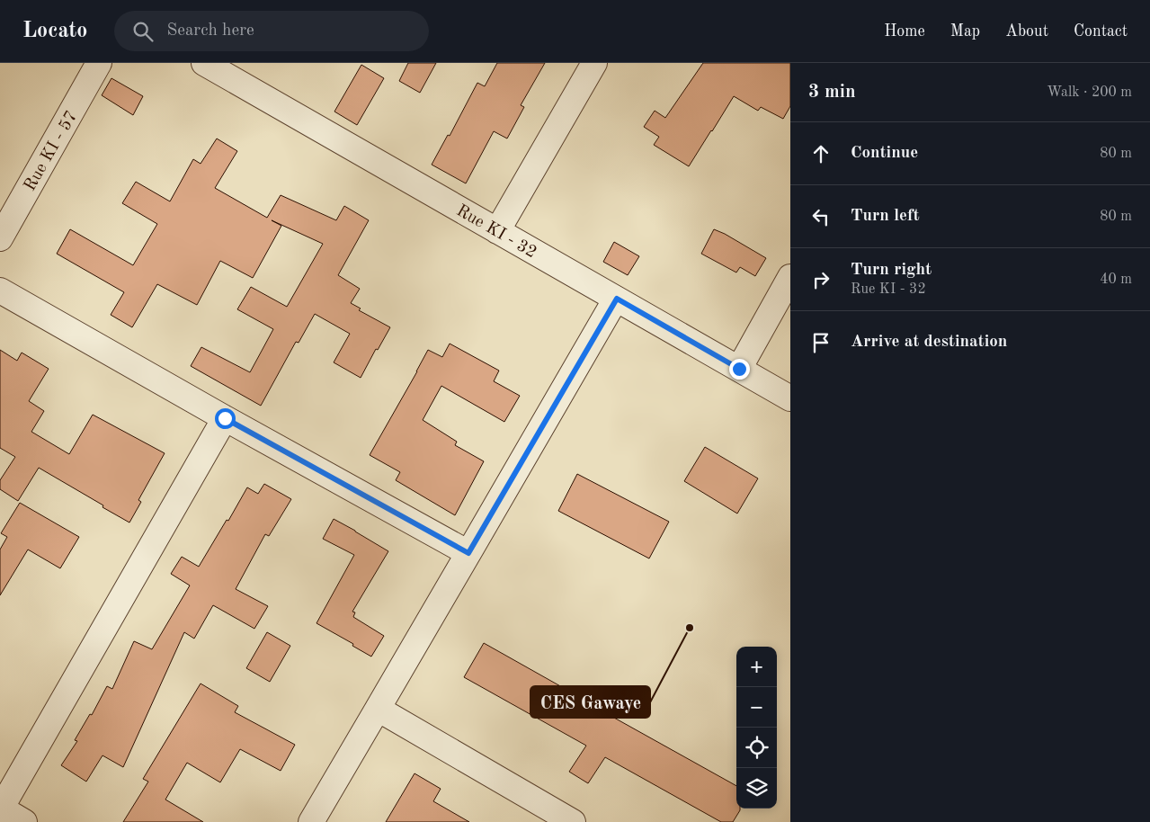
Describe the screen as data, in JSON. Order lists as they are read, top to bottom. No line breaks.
{"streets":{"street":["Rue KI - 57","Rue KI - 32"]},"places":["CES Gawaye"],"page":{"header":"Locato","search":"Search here","nav":["Home","Map","About","Contact"],"heading":["3 min","Walk · 200 m"],"list":[["Continue","80 m"],["Turn left","80 m"],["Turn right","Rue KI - 32","40 m"],"Arrive at destination"],"map_buttons":["+","−"]}}
